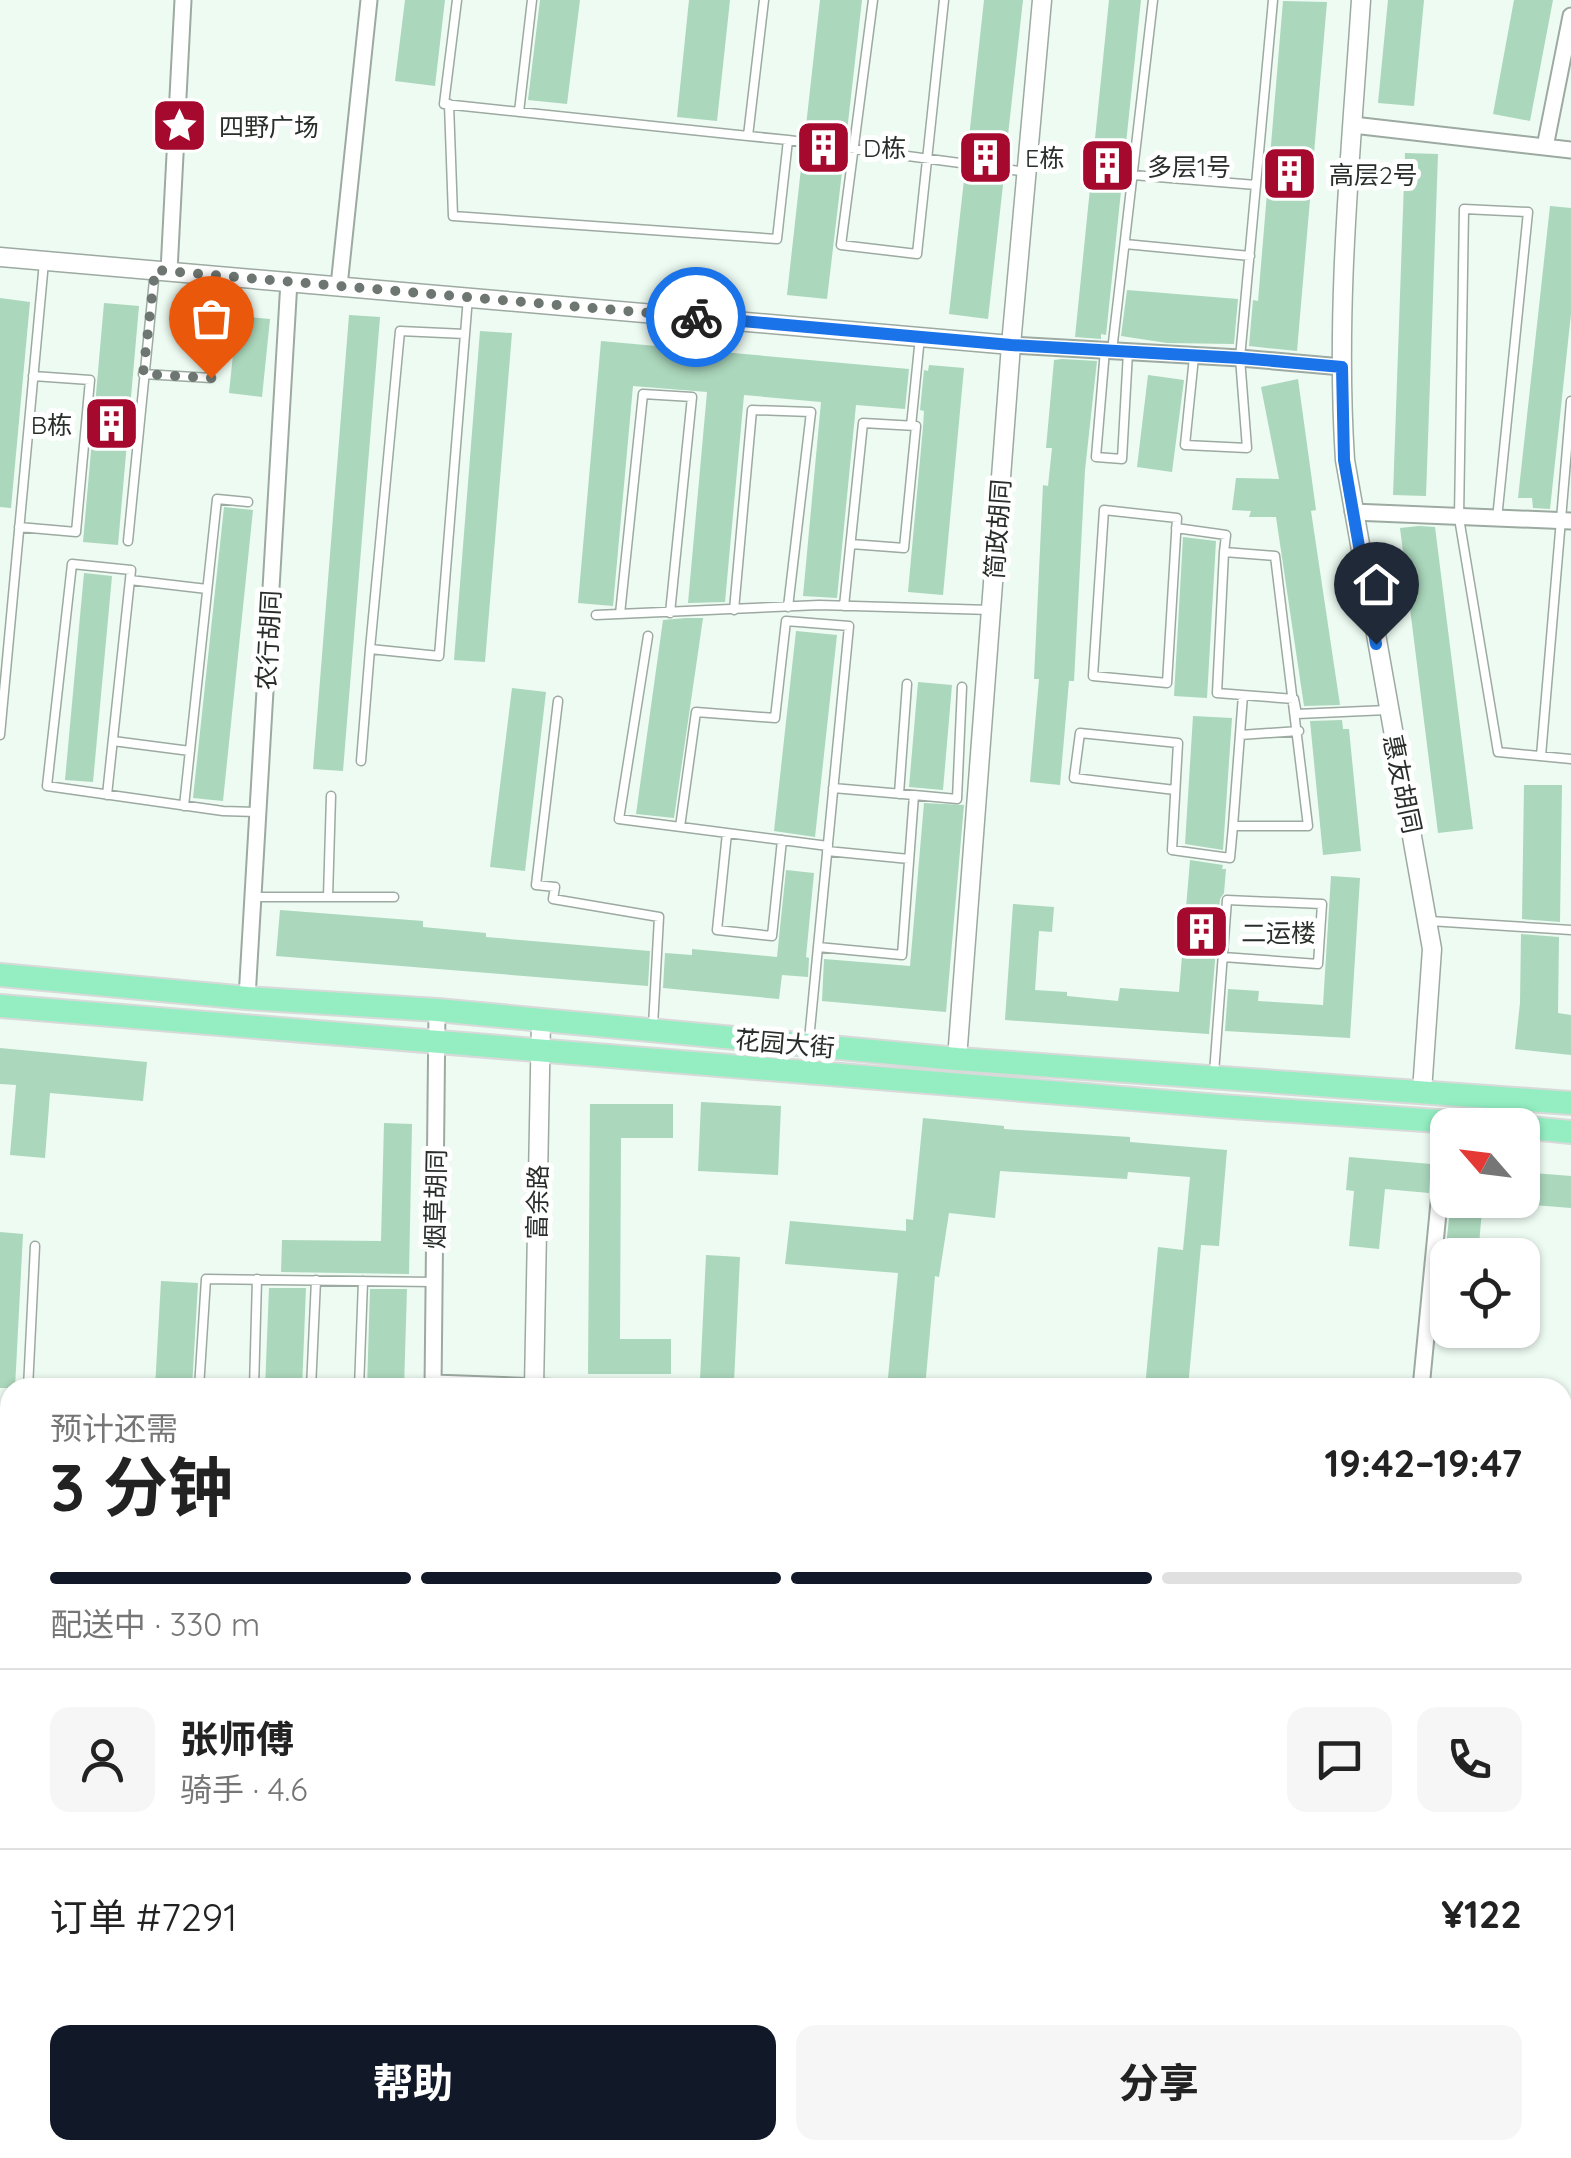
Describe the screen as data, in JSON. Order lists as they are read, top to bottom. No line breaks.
{"streets":{"main road":["花园大街"],"street":["简政胡同","农行胡同","惠友胡同","烟草胡同","富余路"]},"crossings":[["简政胡同","花园大街"],["农行胡同","花园大街"],["惠友胡同","花园大街"],["花园大街","烟草胡同"],["花园大街","富余路"]],"places":{"place":["四野广场"],"building":["D栋","E栋","多层1号","高层2号","B栋","二运楼"]},"north":"top left","page":{"heading":["3 分钟","预计还需","19:42–19:47"],"panel":["张师傅","骑手 · 4.6","订单 #7291","¥122"],"bar":"配送中 · 330 m","buttons":["帮助","分享"]}}
